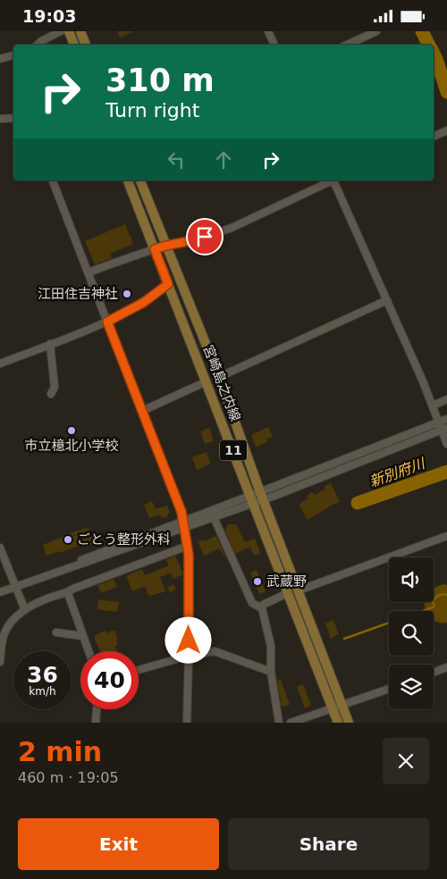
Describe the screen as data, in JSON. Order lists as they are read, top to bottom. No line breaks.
{"streets":{"main road":["宮崎島之内線","11"]},"water":["新別府川"],"places":["江田住吉神社","市立檍北小学校","ごとう整形外科","武蔵野"],"page":{"status":"19:03","turn":["310 m","Turn right"],"speed":"36 km/h","limit":"40","heading":["2 min","460 m · 19:05"],"buttons":["Exit","Share"]}}
